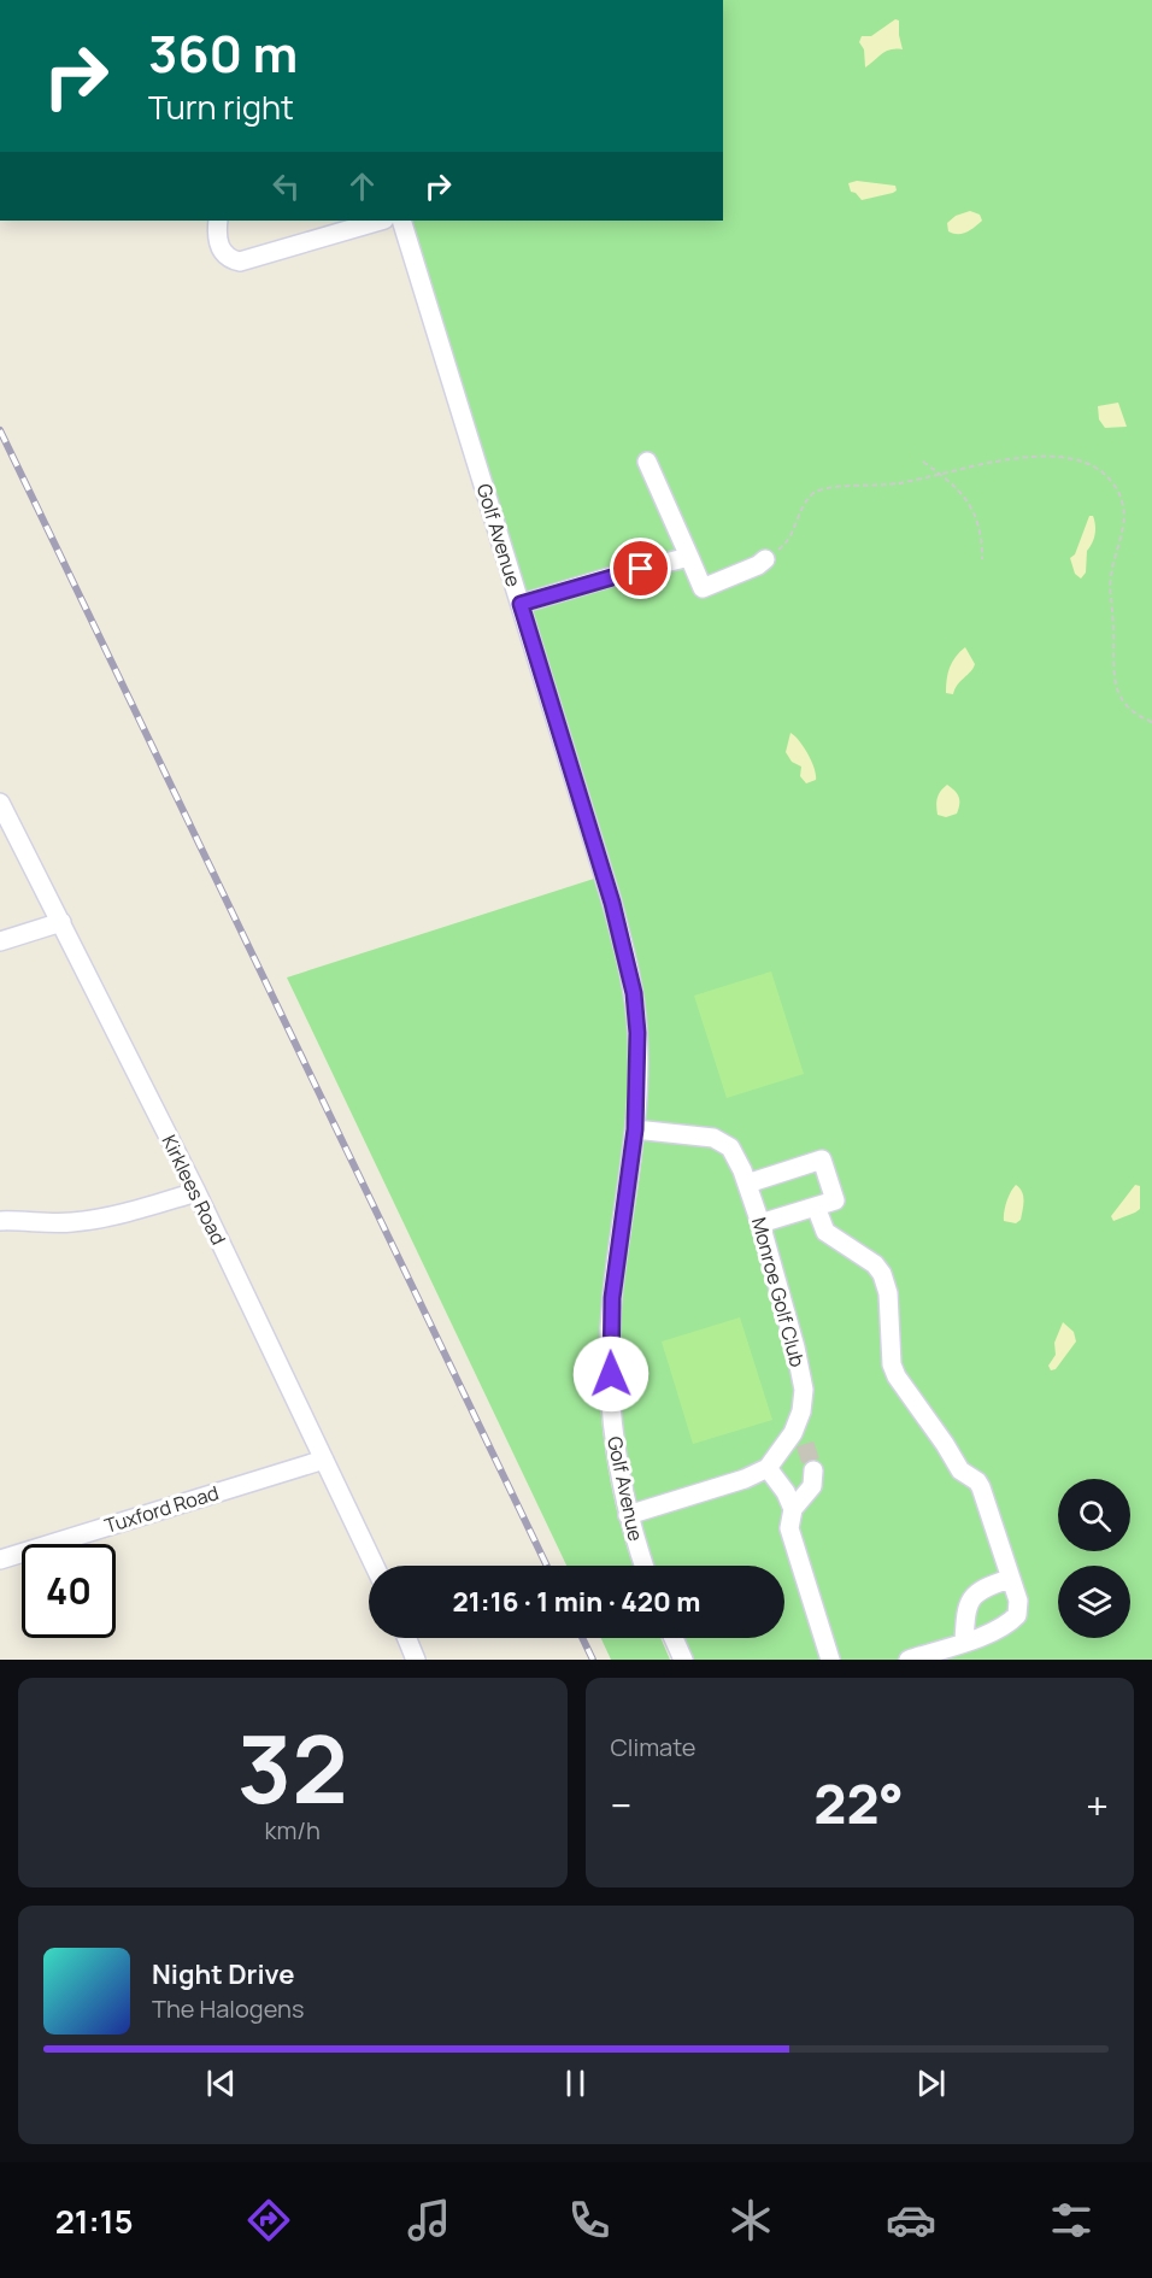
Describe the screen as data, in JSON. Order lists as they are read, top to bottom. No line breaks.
{"streets":{"street":["Golf Avenue","Kirklees Road","Monroe Golf Club","Tuxford Road"]},"crossings":[["Golf Avenue","Monroe Golf Club"],["Kirklees Road","Tuxford Road"]],"page":{"turn":["360 m","Turn right"],"limit":"40","trip":"21:16 · 1 min · 420 m","tile":[["32","km/h"],"Climate"],"heat":["−","22°","+"],"song":["Night Drive","The Halogens"],"tabs":"21:15"}}
